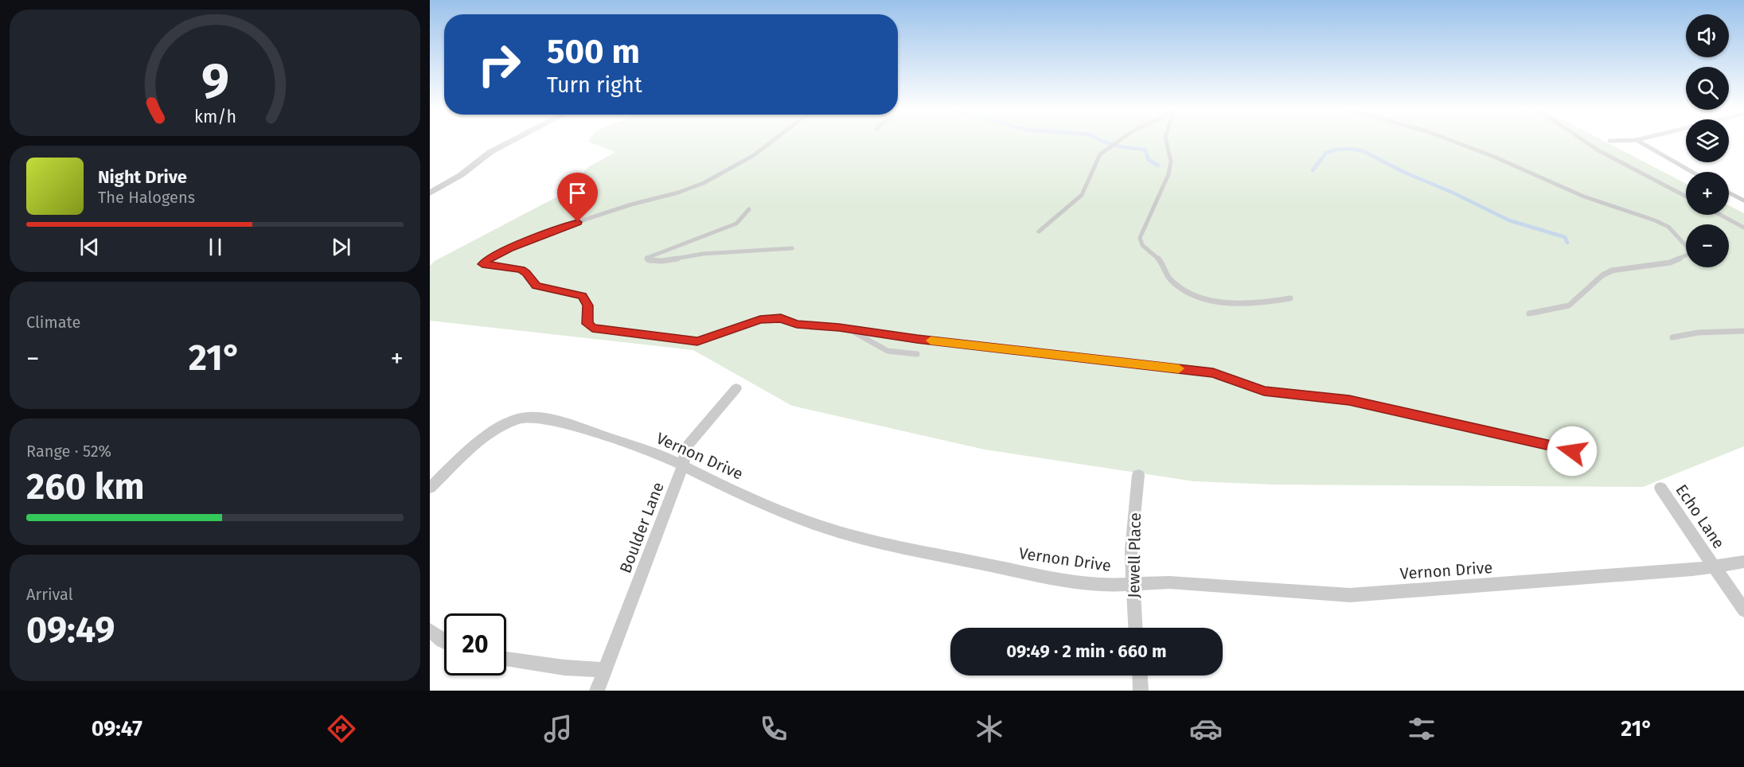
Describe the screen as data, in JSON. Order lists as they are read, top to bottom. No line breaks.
{"streets":{"street":["Vernon Drive","Echo Lane","Boulder Lane","Jewell Place"]},"crossings":[["Vernon Drive","Echo Lane"],["Vernon Drive","Boulder Lane"],["Vernon Drive","Jewell Place"]],"page":{"map_buttons":["+","−"],"turn":["500 m","Turn right"],"song":["Night Drive","The Halogens"],"tile":["Climate",["Range · 52%","260 km"],["Arrival","09:49"]],"heat":["−","21°","+"],"limit":"20","trip":"09:49 · 2 min · 660 m","tabs":["09:47","21°"],"gauge":["9","km/h"]}}
